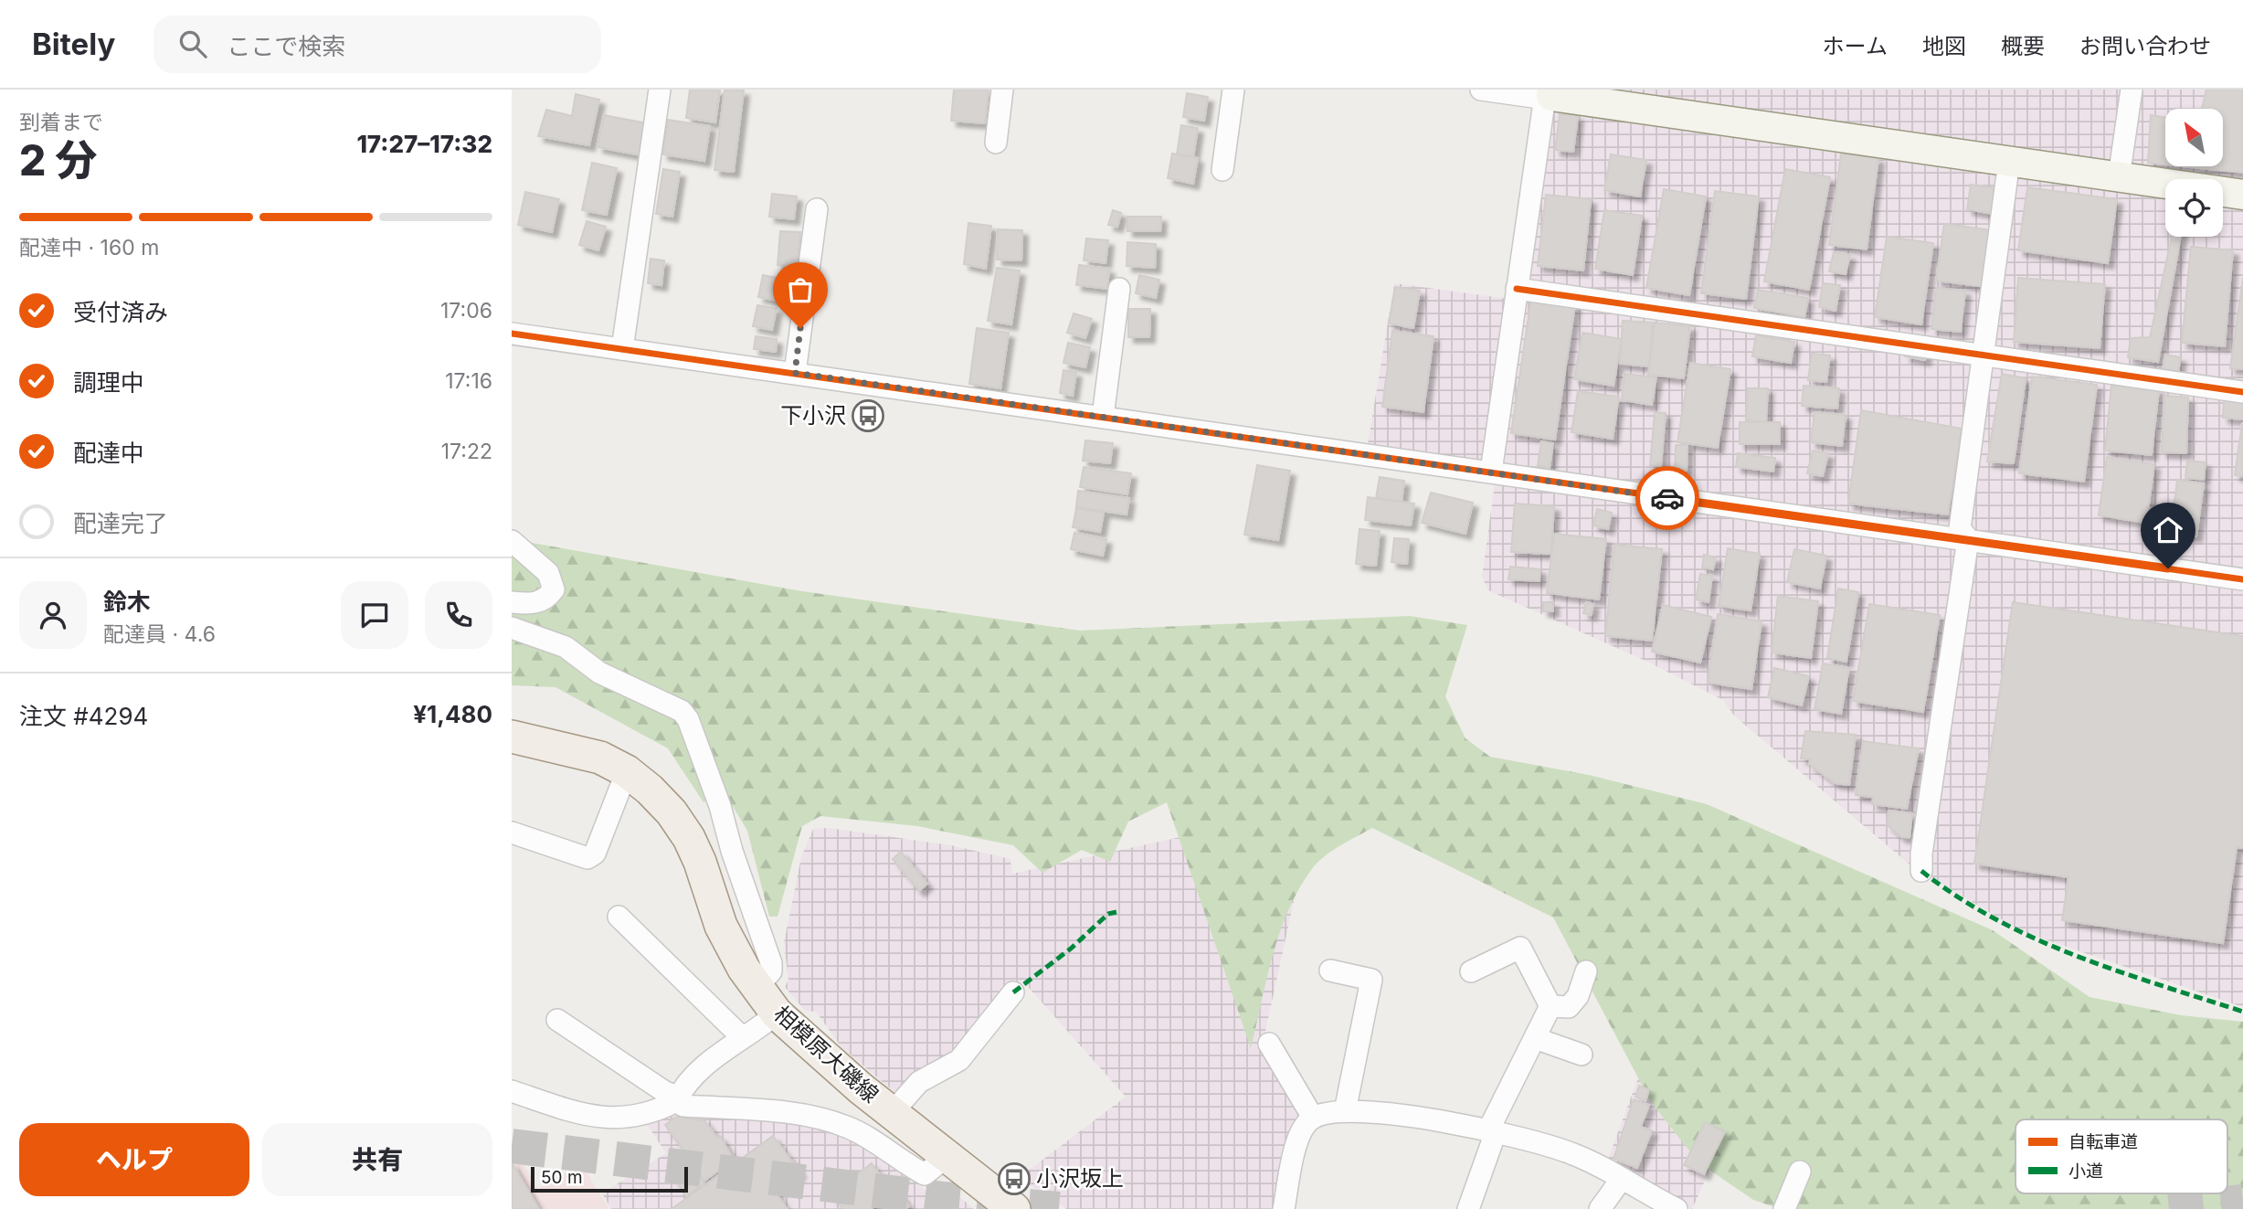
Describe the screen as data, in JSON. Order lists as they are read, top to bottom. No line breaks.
{"streets":{"main road":["相模原大磯線"]},"places":{"bus stop":["下小沢","小沢坂上"]},"legend":["自転車道","小道"],"scale_bar":"50 m","north":"top left","page":{"header":"Bitely","search":"ここで検索","nav":["ホーム","地図","概要","お問い合わせ"],"heading":["2 分","到着まで","17:27–17:32"],"panel":["鈴木","配達員 · 4.6","注文 #4294","¥1,480"],"bar":"配達中 · 160 m","list":[["受付済み","17:06"],["調理中","17:16"],["配達中","17:22"],"配達完了"],"buttons":["ヘルプ","共有"],"scale":"50 m"}}
